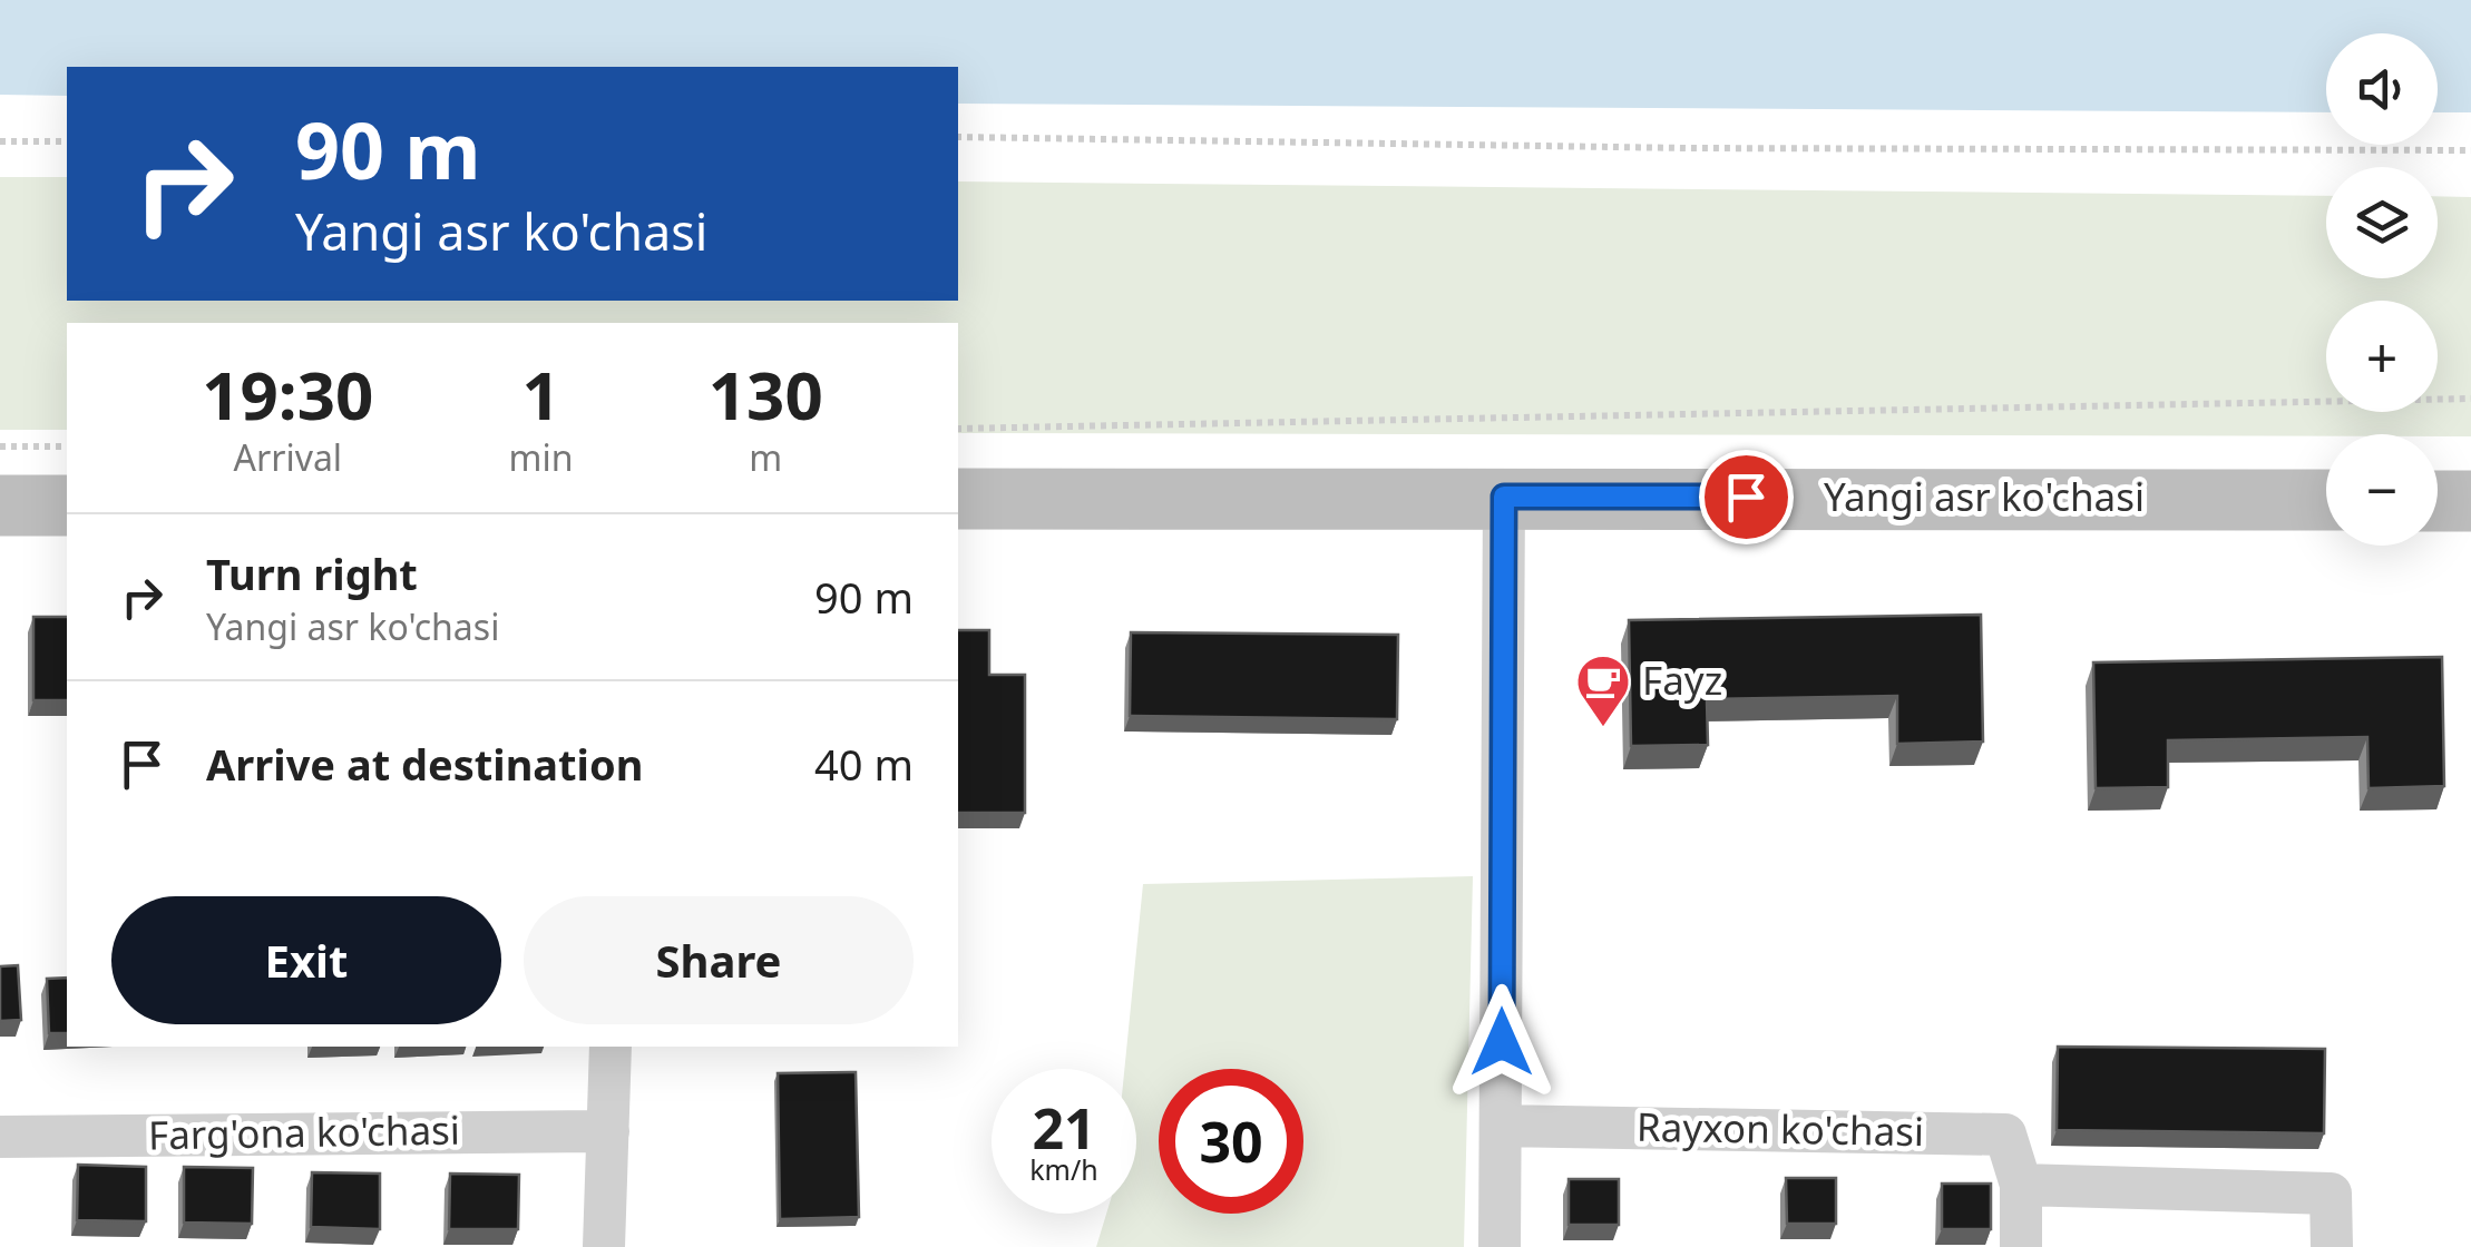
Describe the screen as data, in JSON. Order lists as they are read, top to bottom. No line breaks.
{"streets":{"street":["Yangi asr ko'chasi","Rayxon ko'chasi","Farg'ona ko'chasi"]},"places":{"cafe":["Fayz"]},"page":{"map_buttons":["+","−"],"turn":["90 m","Yangi asr ko'chasi"],"eta":["19:30","Arrival","1","min","130","m"],"list":[{"name":"Turn right","note":"Yangi asr ko'chasi","value":"90 m"},{"name":"Arrive at destination","value":"40 m"}],"buttons":["Exit","Share"],"speed":"21 km/h","limit":"30"}}
